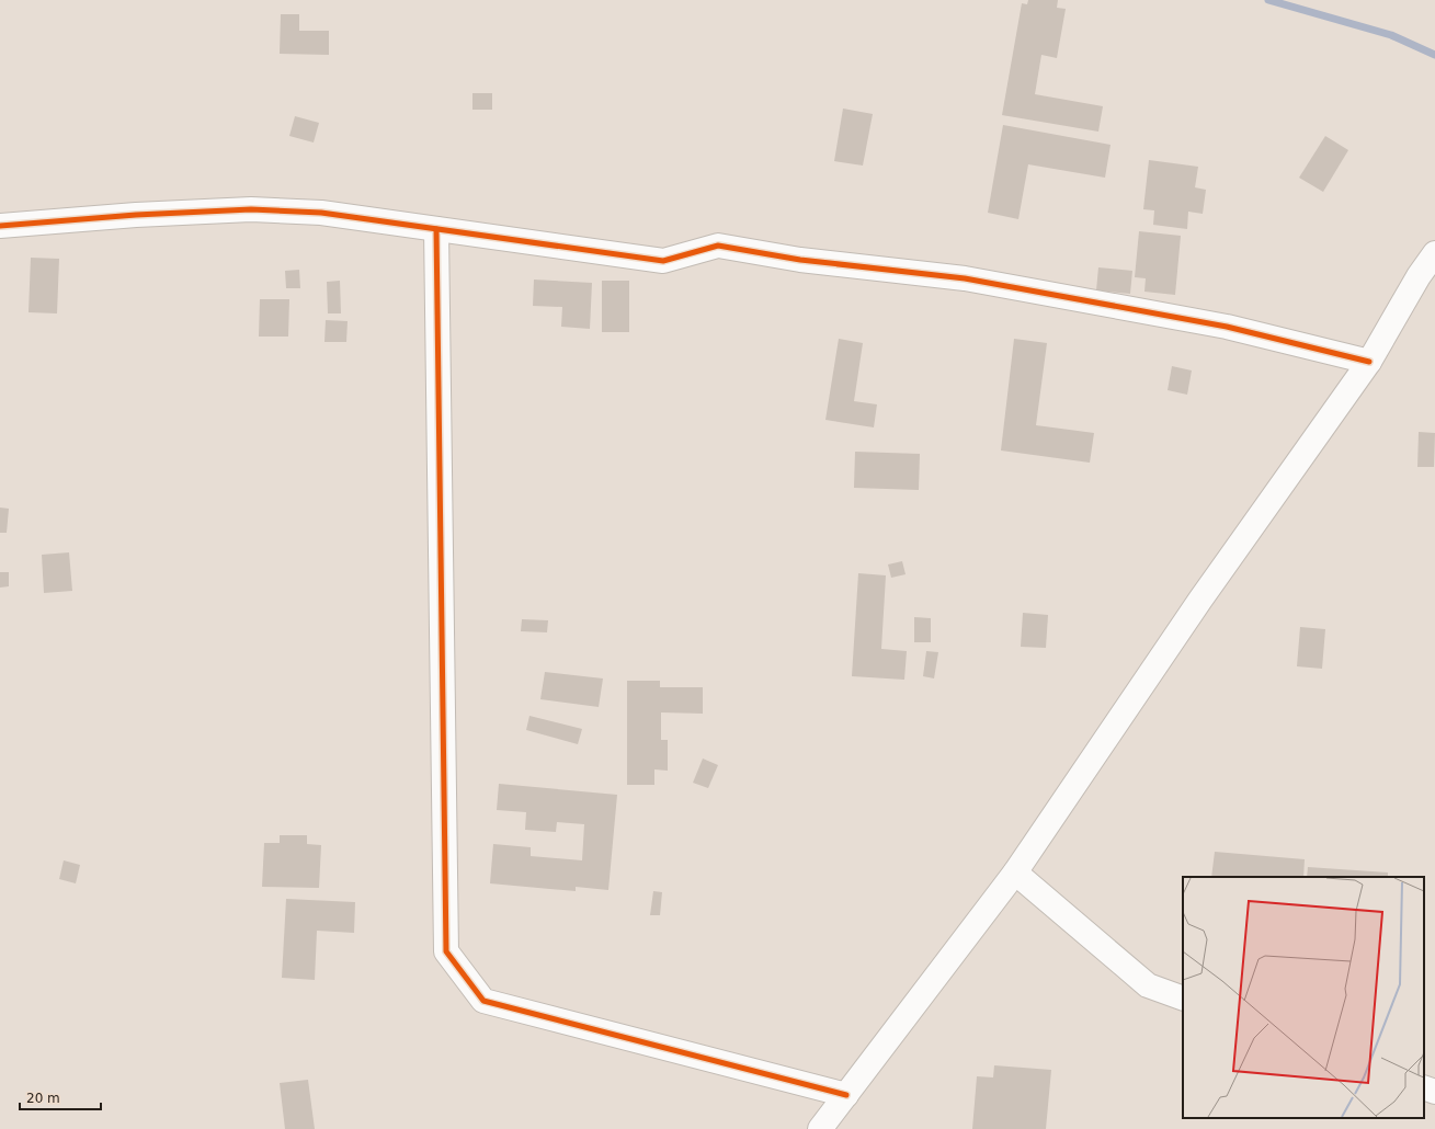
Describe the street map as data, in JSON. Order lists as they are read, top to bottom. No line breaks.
{"scale_bar":"20 m"}
